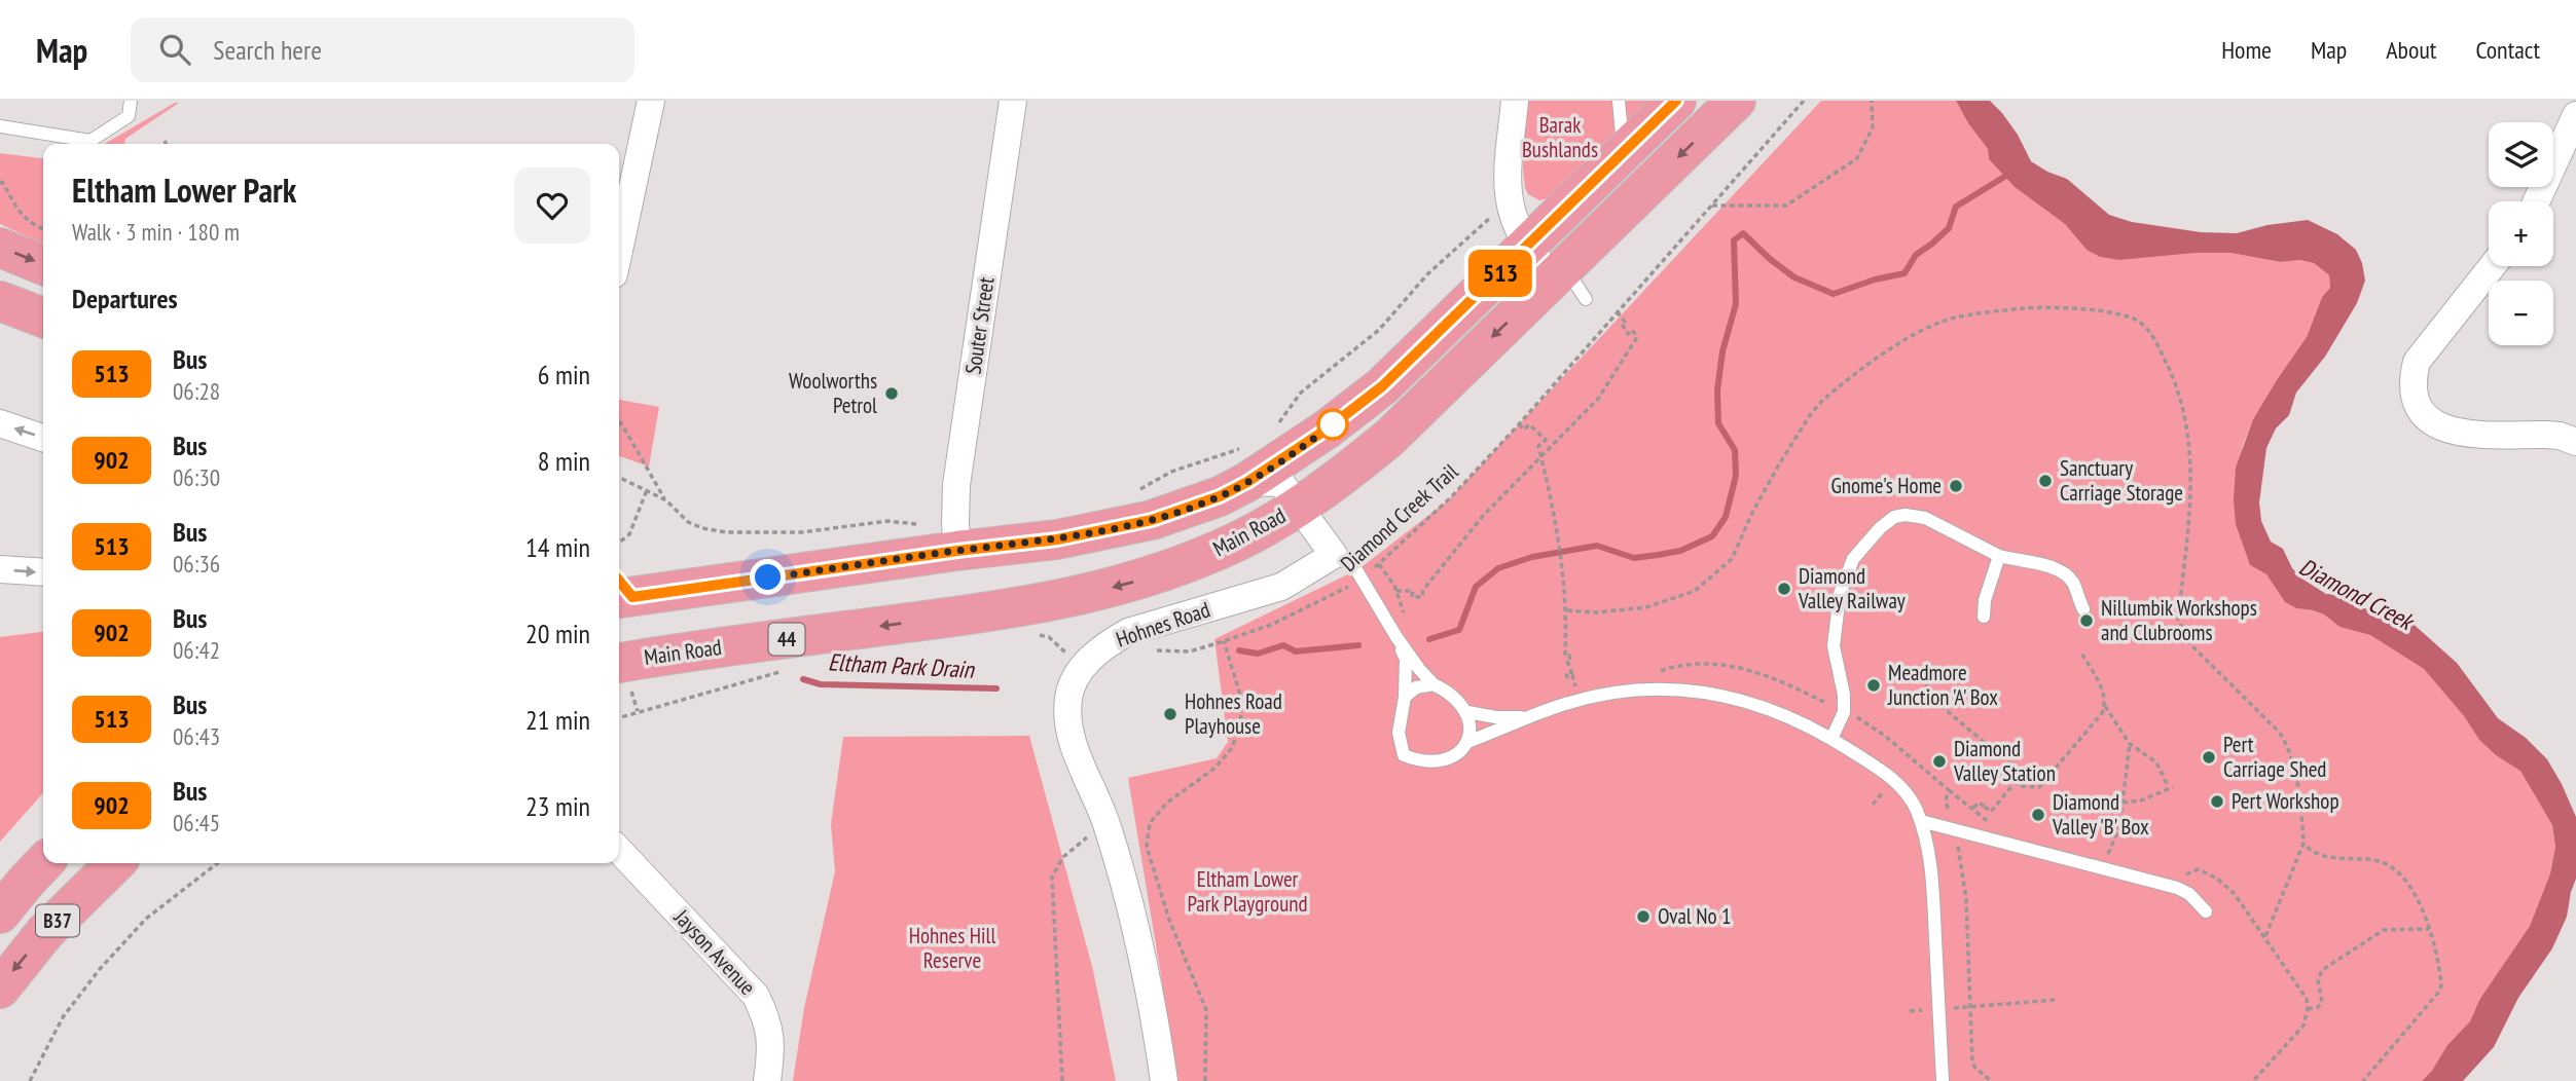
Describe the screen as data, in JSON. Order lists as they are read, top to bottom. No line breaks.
{"streets":{"main road":["Main Road","44","B37"],"street":["Souter Street","Hohnes Road","Jayson Avenue"],"path":["Diamond Creek Trail"]},"crossings":[["Souter Street","Main Road"]],"water":["Diamond Creek","Eltham Park Drain"],"parks":["Barak Bushlands","Eltham Lower Park Playground","Hohnes Hill Reserve"],"places":["Woolworths Petrol","Sanctuary Carriage Storage","Gnome's Home","Diamond Valley Railway","Nillumbik Workshops and Clubrooms","Meadmore Junction 'A' Box","Hohnes Road Playhouse","Pert Carriage Shed","Diamond Valley Station","Pert Workshop","Diamond Valley 'B' Box","Oval No 1"],"lines":["bus line 513"],"page":{"header":"Map","search":"Search here","nav":["Home","Map","About","Contact"],"on_map":"513","map_buttons":["+","−"],"heading":[["Eltham Lower Park","Walk · 3 min · 180 m"],"Departures"],"list":[{"mark":"513","name":"Bus","note":"06:28","value":"6 min"},{"mark":"902","name":"Bus","note":"06:30","value":"8 min"},{"mark":"513","name":"Bus","note":"06:36","value":"14 min"},{"mark":"902","name":"Bus","note":"06:42","value":"20 min"},{"mark":"513","name":"Bus","note":"06:43","value":"21 min"},{"mark":"902","name":"Bus","note":"06:45","value":"23 min"}]}}
